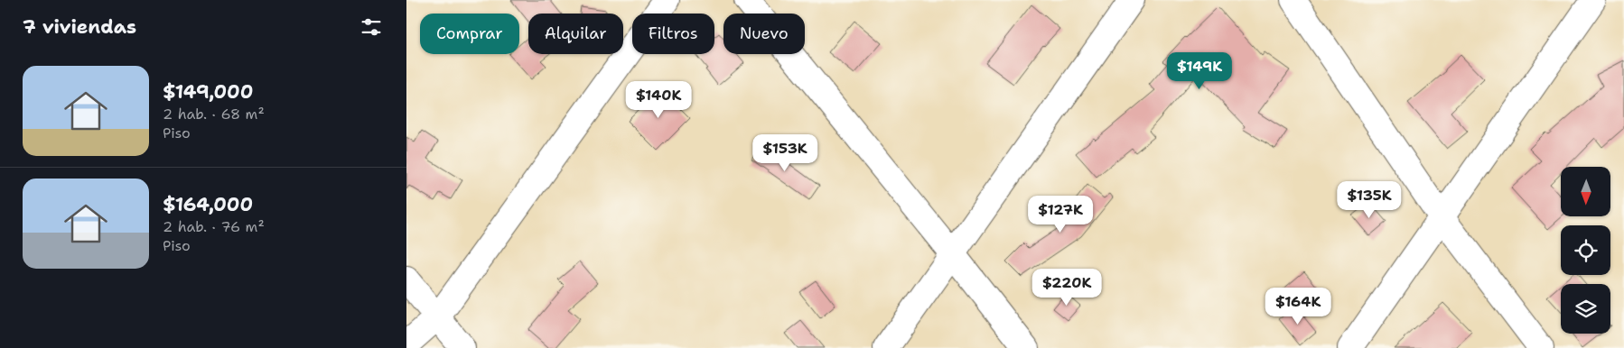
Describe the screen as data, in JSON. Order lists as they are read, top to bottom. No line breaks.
{"north":"bottom","page":{"heading":"7 viviendas","chip":["Comprar","Alquilar","Filtros","Nuevo"],"price":["$149K","$140K","$153K","$135K","$127K","$220K","$164K"],"list":[{"name":"$149,000","note":"2 hab. · 68 m² · Piso"},{"name":"$164,000","note":"2 hab. · 76 m² · Piso"}]}}
